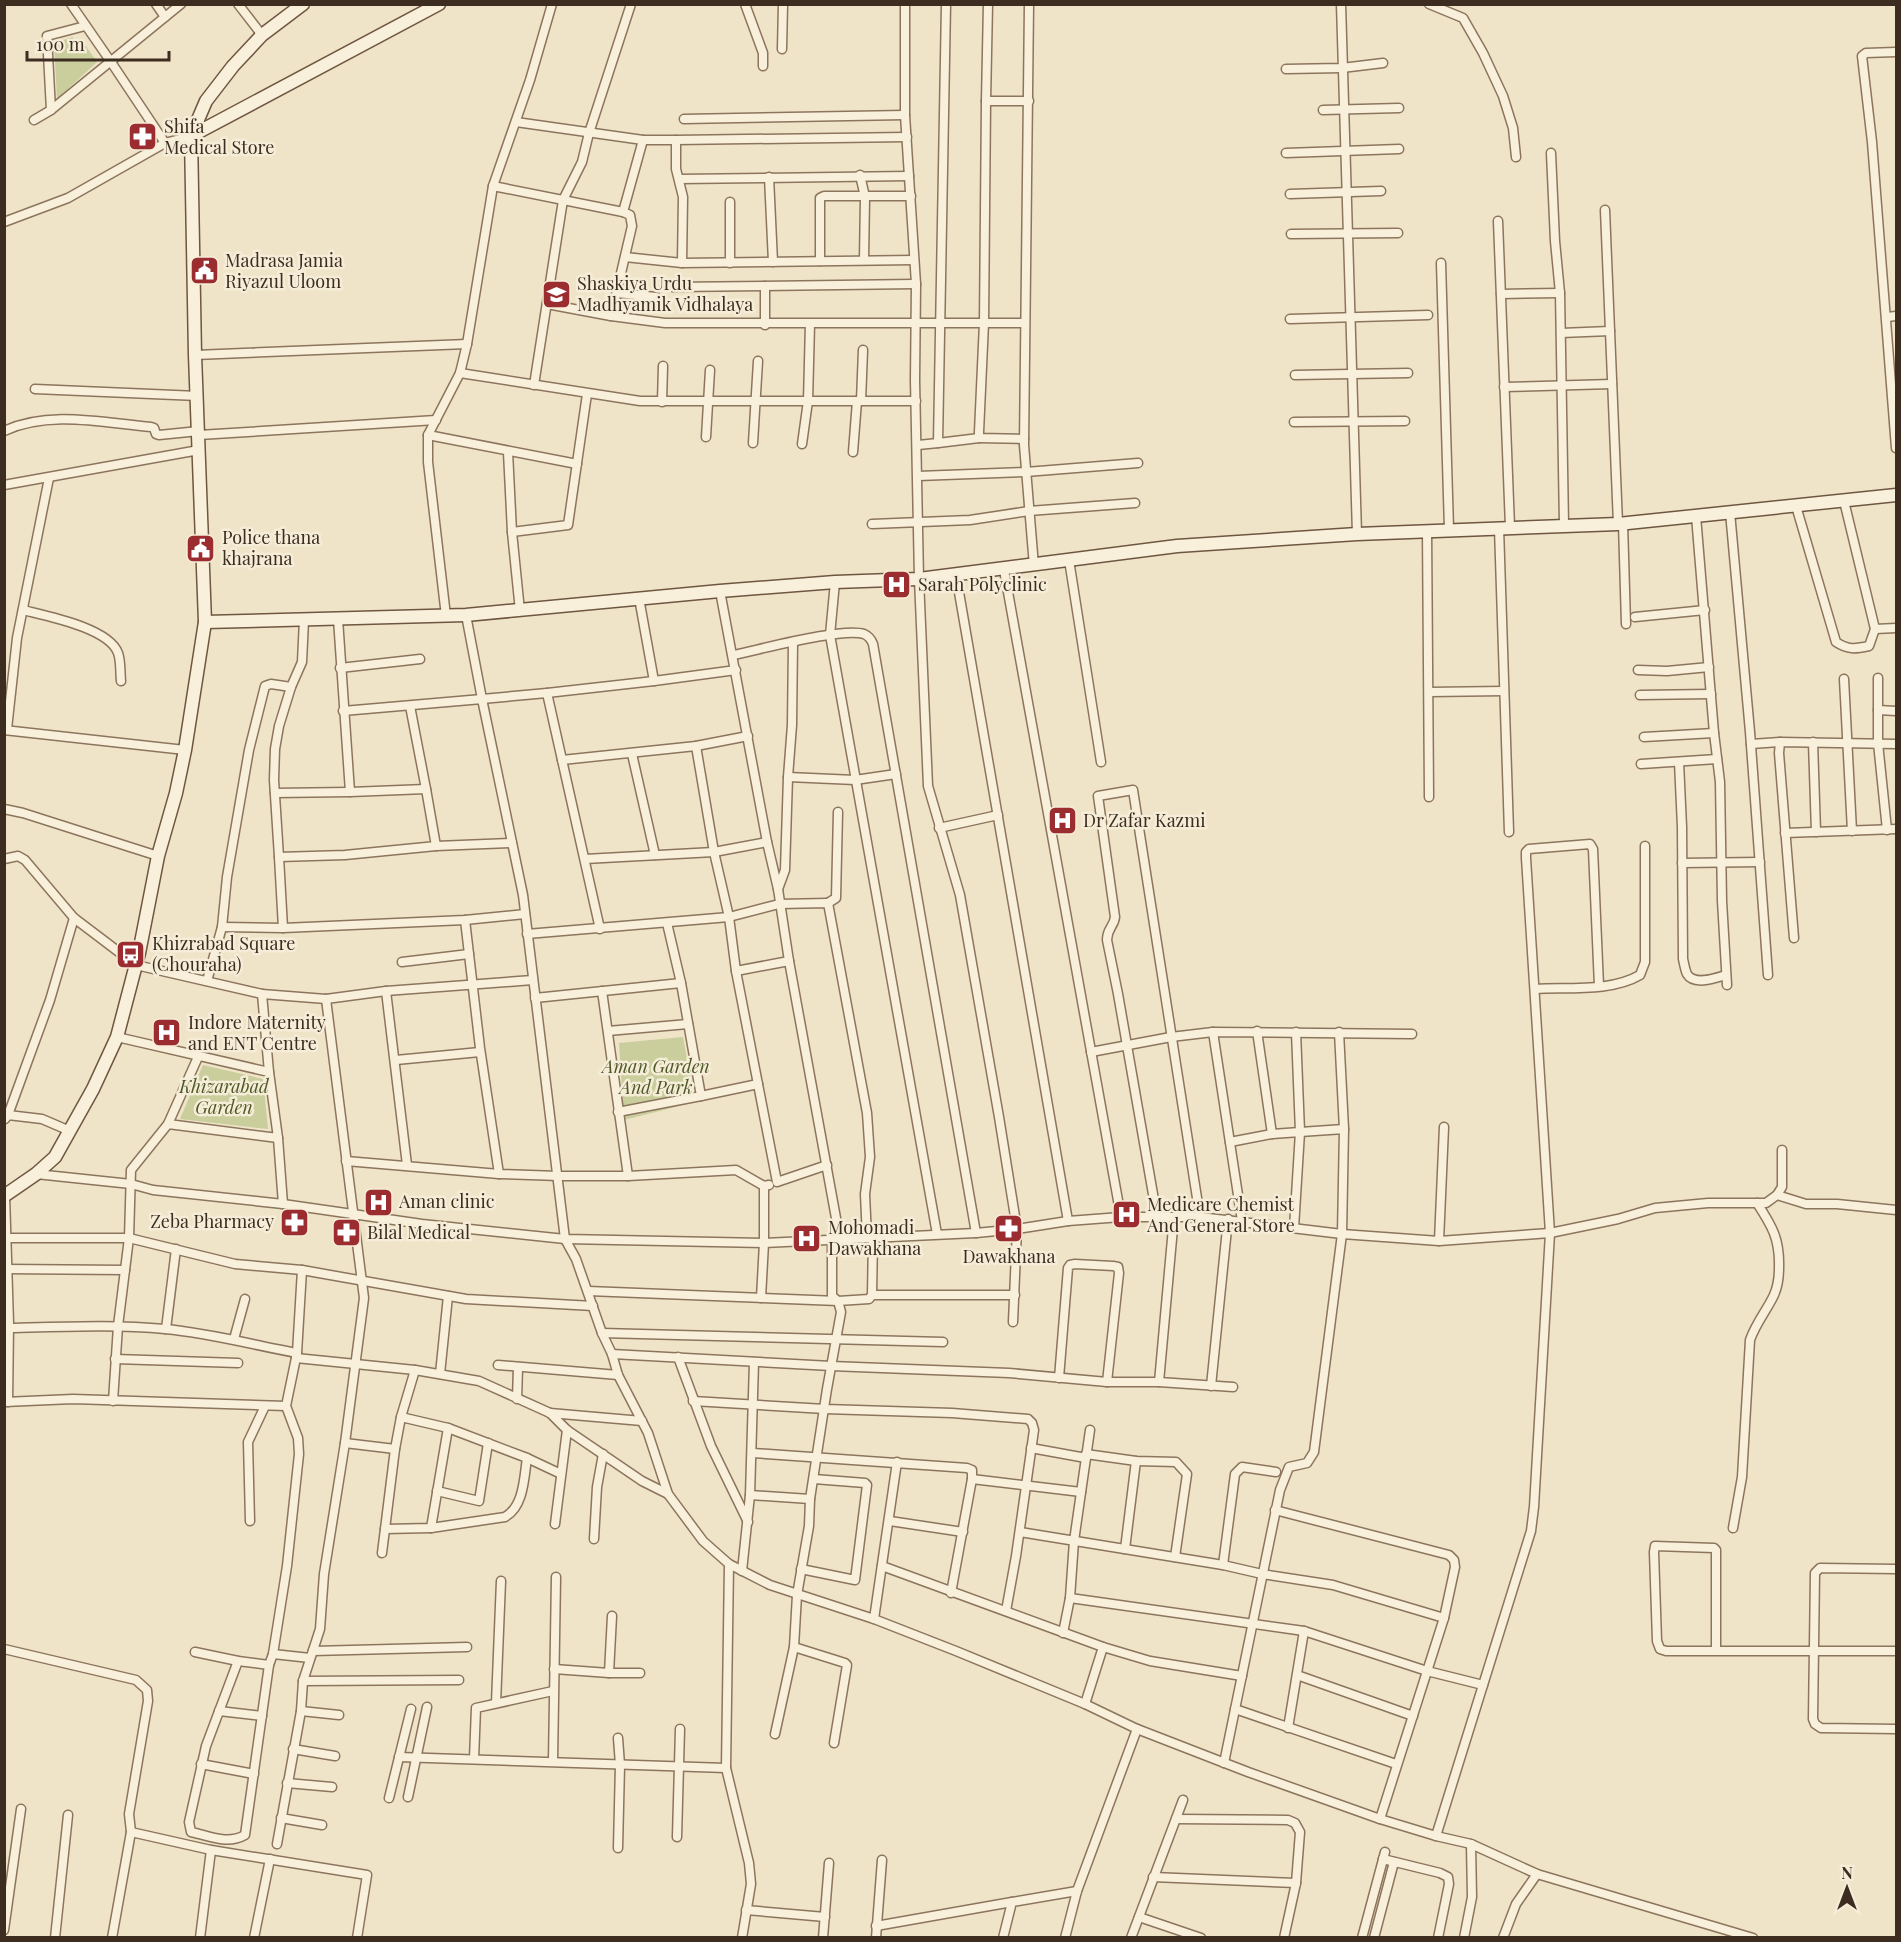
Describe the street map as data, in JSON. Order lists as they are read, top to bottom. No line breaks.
{"parks":["Aman Garden And Park","Khizarabad Garden"],"places":{"pharmacy":["Shifa Medical Store","Zeba Pharmacy","Dawakhana","Bilal Medical"],"public building":["Madrasa Jamia Riyazul Uloom","Police thana khajrana"],"school or university":["Shaskiya Urdu Madhyamik Vidhalaya"],"hospital":["Sarah Polyclinic","Dr Zafar Kazmi","Indore Maternity and ENT Centre","Aman clinic","Medicare Chemist And General Store","Mohomadi Dawakhana"],"bus stop":["Khizrabad Square (Chouraha)"]},"scale_bar":"100 m","north":"top"}
